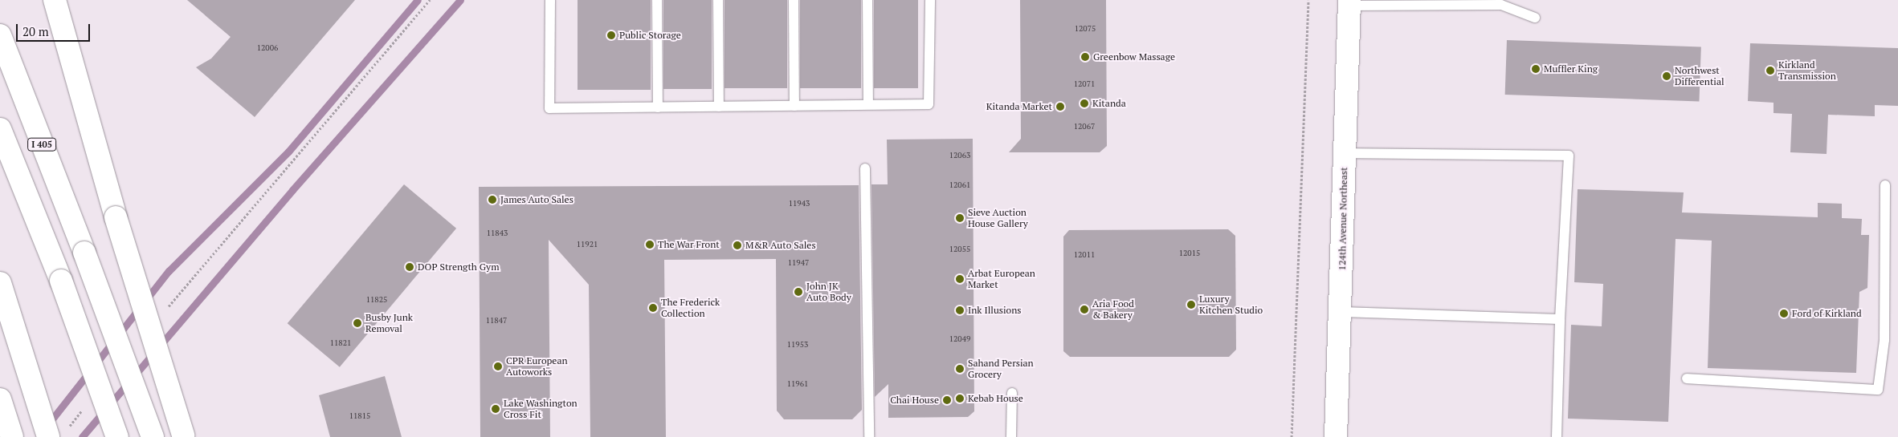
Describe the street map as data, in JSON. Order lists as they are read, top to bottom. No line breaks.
{"streets":{"main road":["I 405","124th Avenue Northeast"]},"places":["Public Storage","Greenbow Massage","Muffler King","Kirkland Transmission","Northwest Differential","Kitanda","Kitanda Market","James Auto Sales","Sieve Auction House Gallery","The War Front","M&R Auto Sales","DOP Strength Gym","Arbat European Market","John JK Auto Body","Luxury Kitchen Studio","The Frederick Collection","Aria Food & Bakery","Ink Illusions","Ford of Kirkland","Busby Junk Removal","CPR European Autoworks","Sahand Persian Grocery","Kebab House","Chai House","Lake Washington Cross Fit"],"house_numbers":["12075","12006","12071","12067","12063","12061","11943","11843","11921","12055","12015","12011","11947","11825","11847","12049","11821","11953","11961","11815"],"scale_bar":"20 m"}
